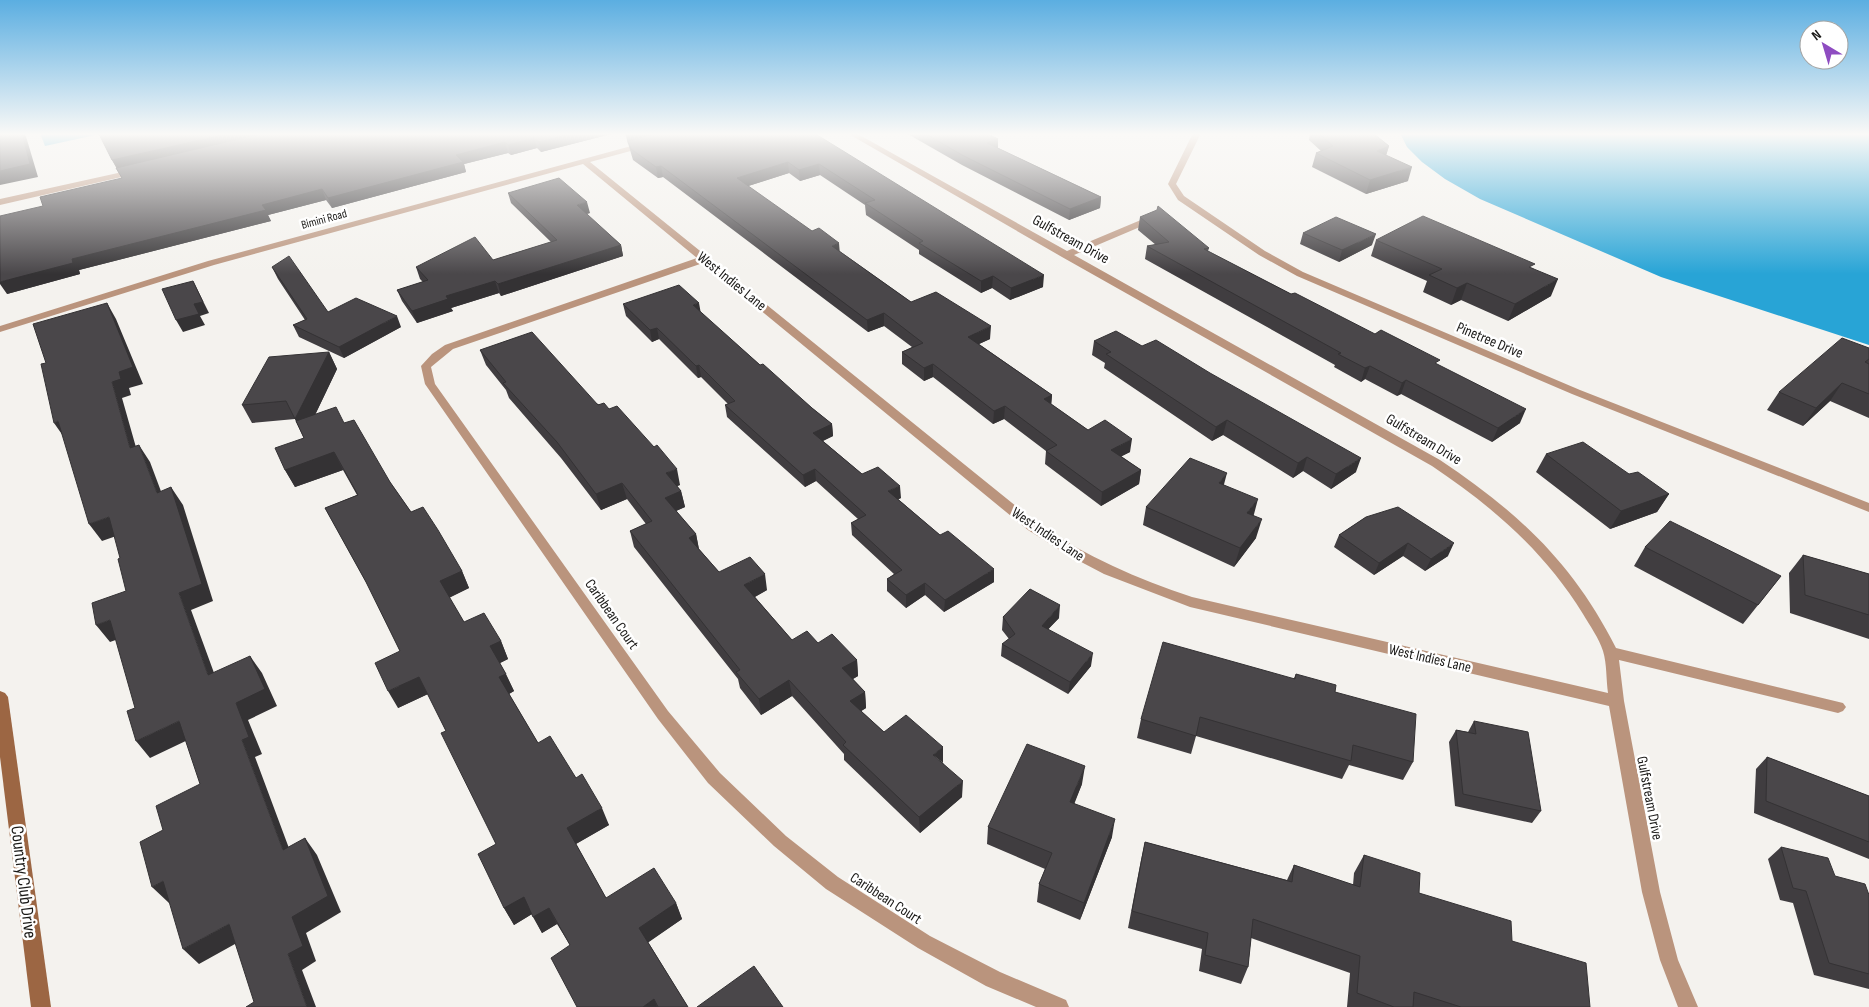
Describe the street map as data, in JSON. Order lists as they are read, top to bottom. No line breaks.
{"streets":{"street":["Bimini Road","Gulfstream Drive","West Indies Lane","Pinetree Drive","Caribbean Court","Country Club Drive"]},"crossings":[["Gulfstream Drive","West Indies Lane"],["West Indies Lane","Caribbean Court"]],"north":"top left"}
